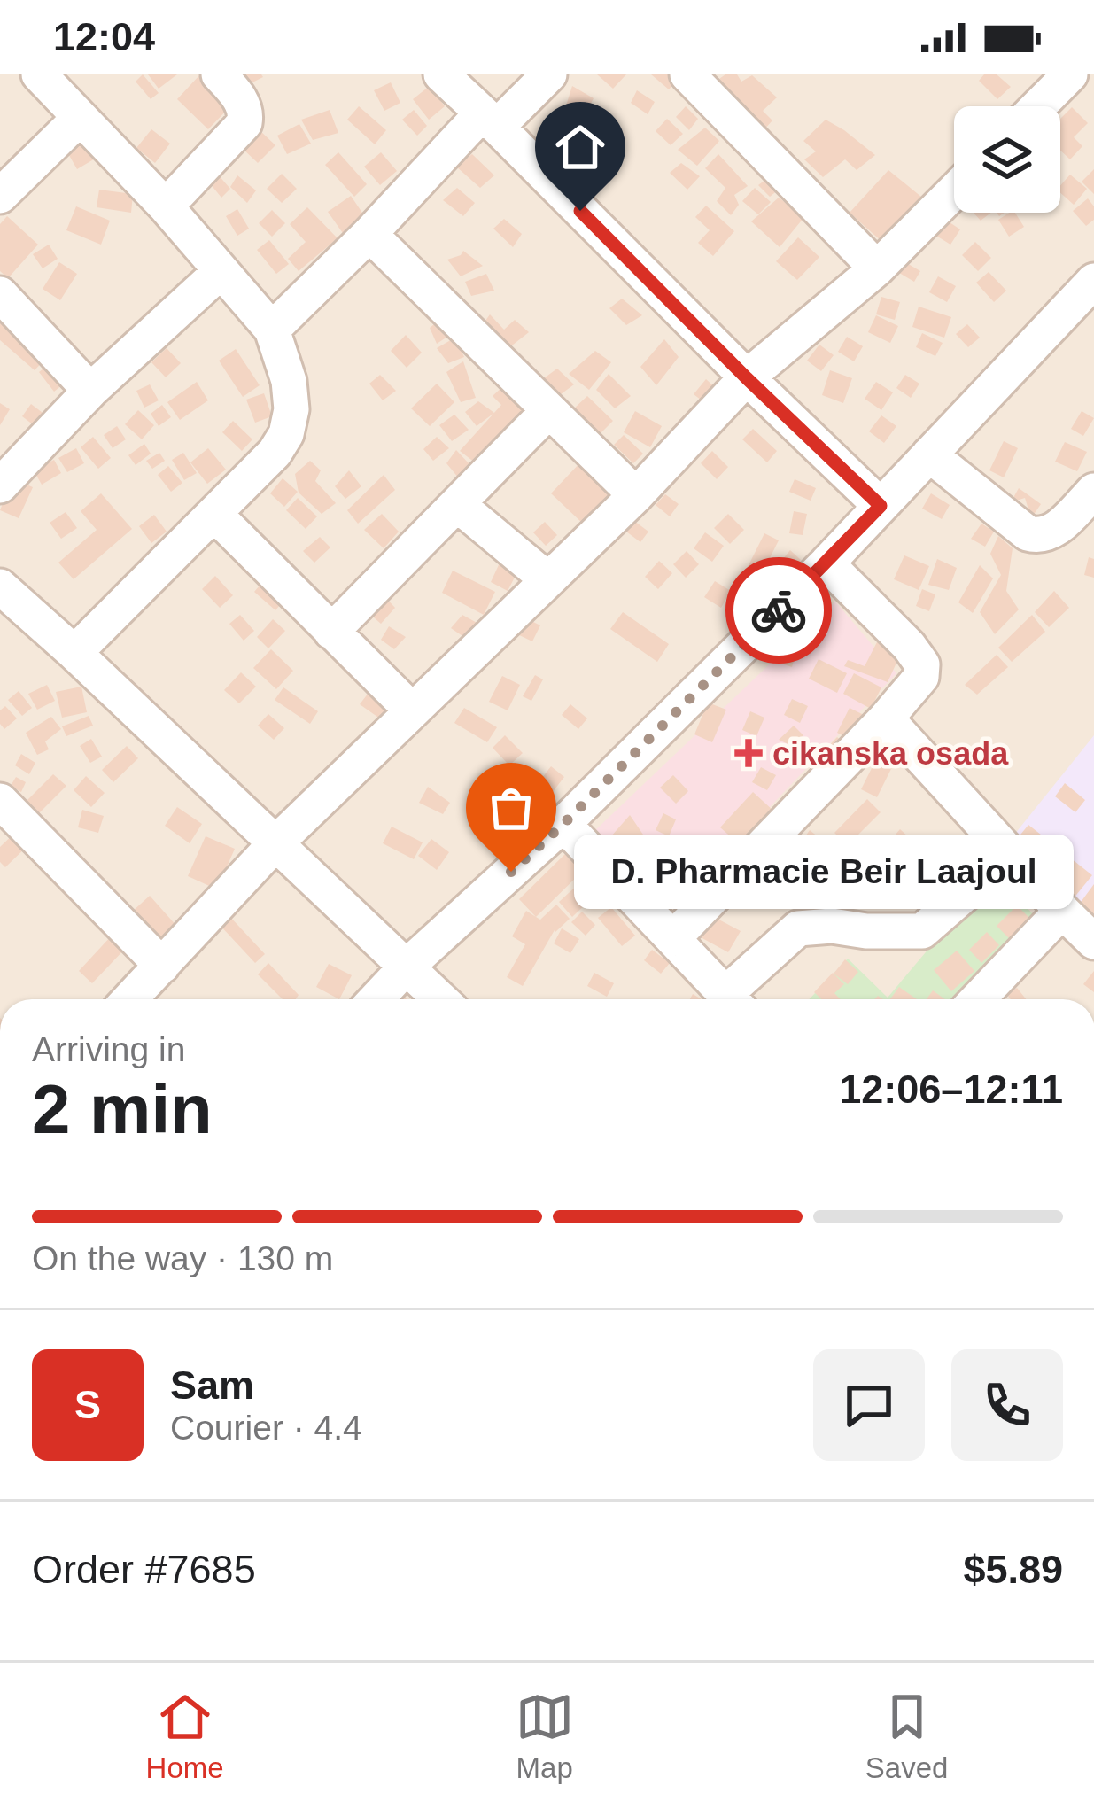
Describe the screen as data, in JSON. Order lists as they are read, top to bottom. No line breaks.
{"places":{"health":["cikanska osada"],"other":["D. Pharmacie Beir Laajoul"]},"page":{"status":"12:04","bubble":"D. Pharmacie Beir Laajoul","heading":["2 min","Arriving in","12:06–12:11"],"panel":["Sam","Courier · 4.4","Order #7685","$5.89"],"bar":"On the way · 130 m","round":"S","tabs":["Home","Map","Saved"]}}
